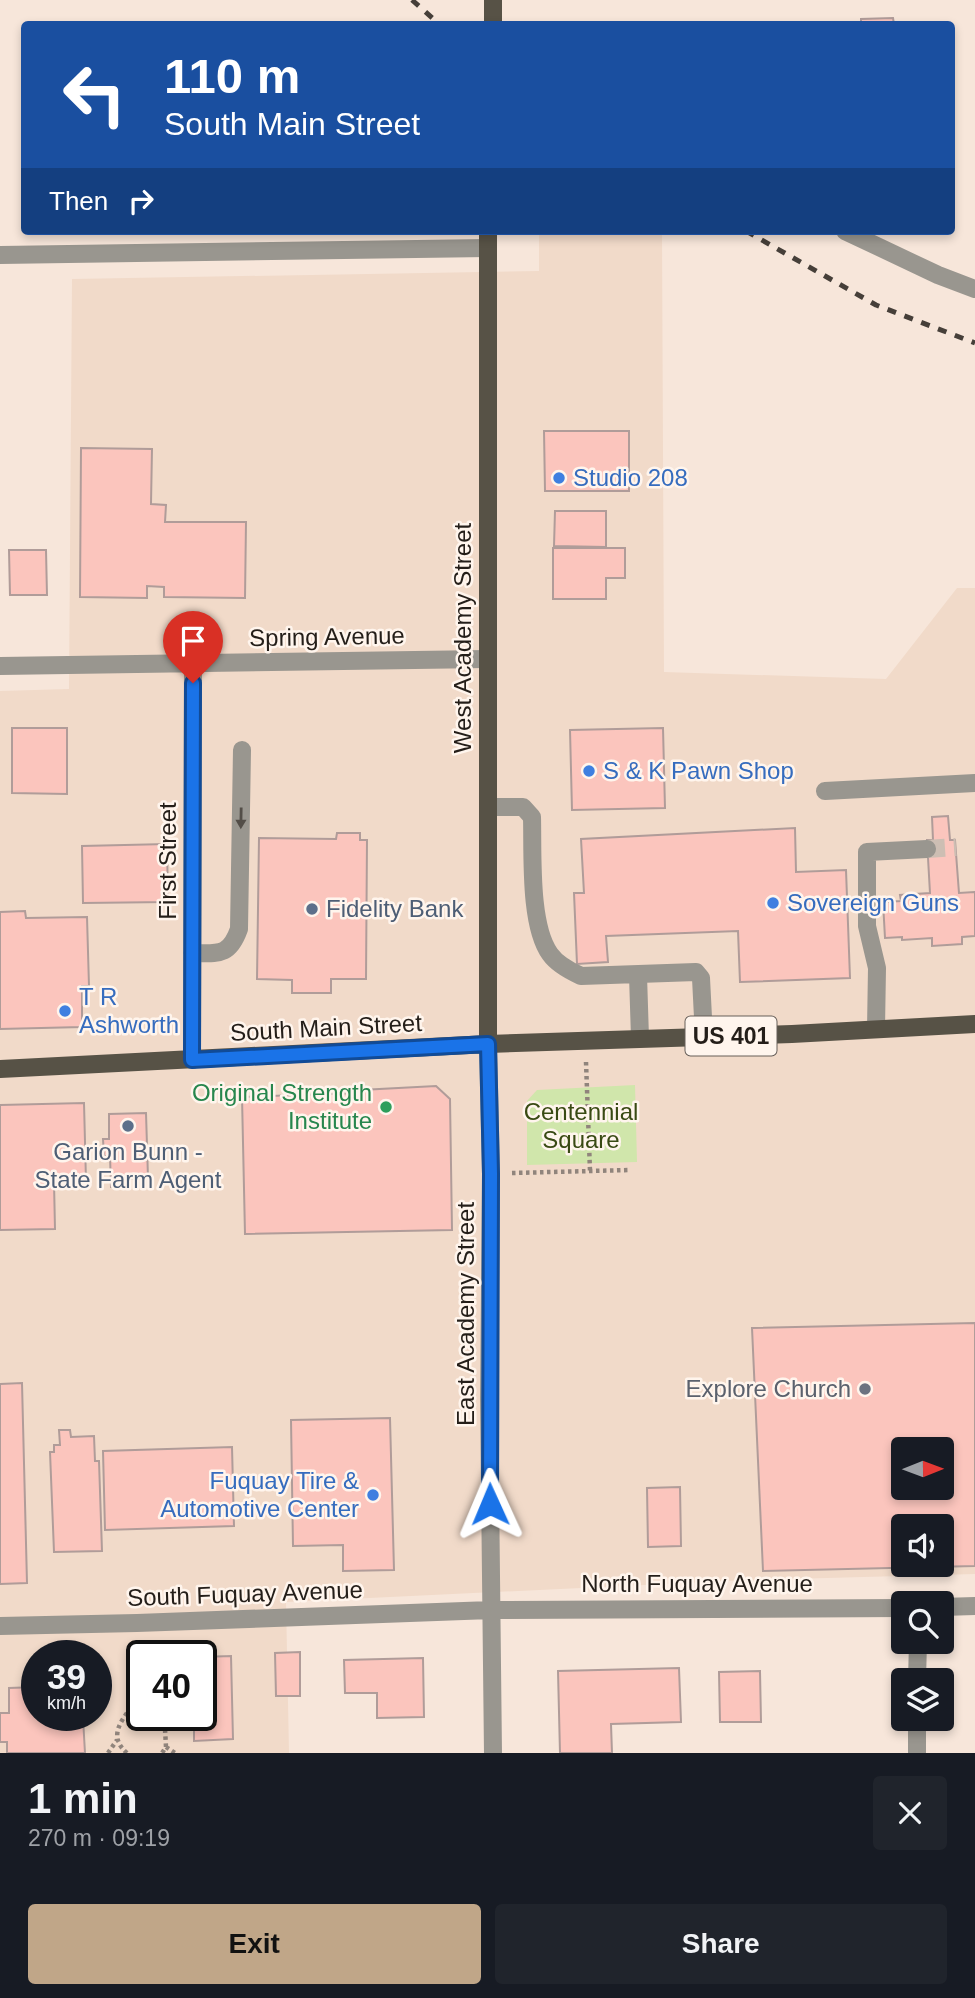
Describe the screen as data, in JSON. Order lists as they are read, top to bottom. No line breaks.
{"streets":{"main road":["West Academy Street","South Main Street","US 401"],"street":["Spring Avenue","First Street","East Academy Street","North Fuquay Avenue","South Fuquay Avenue"]},"crossings":[["Spring Avenue","West Academy Street"],["Spring Avenue","First Street"],["West Academy Street","South Main Street"],["West Academy Street","US 401"],["West Academy Street","East Academy Street"],["First Street","South Main Street"],["South Main Street","US 401"],["South Main Street","East Academy Street"],["US 401","East Academy Street"],["East Academy Street","North Fuquay Avenue"],["East Academy Street","South Fuquay Avenue"],["North Fuquay Avenue","South Fuquay Avenue"]],"parks":["Centennial Square"],"places":["Studio 208","S & K Pawn Shop","Sovereign Guns","Fidelity Bank","T R Ashworth","Original Strength Institute","Garion Bunn - State Farm Agent","Explore Church","Fuquay Tire & Automotive Center"],"north":"right","page":{"turn":["110 m","South Main Street"],"then":"Then","speed":"39 km/h","limit":"40","heading":["1 min","270 m · 09:19"],"buttons":["Exit","Share"]}}
